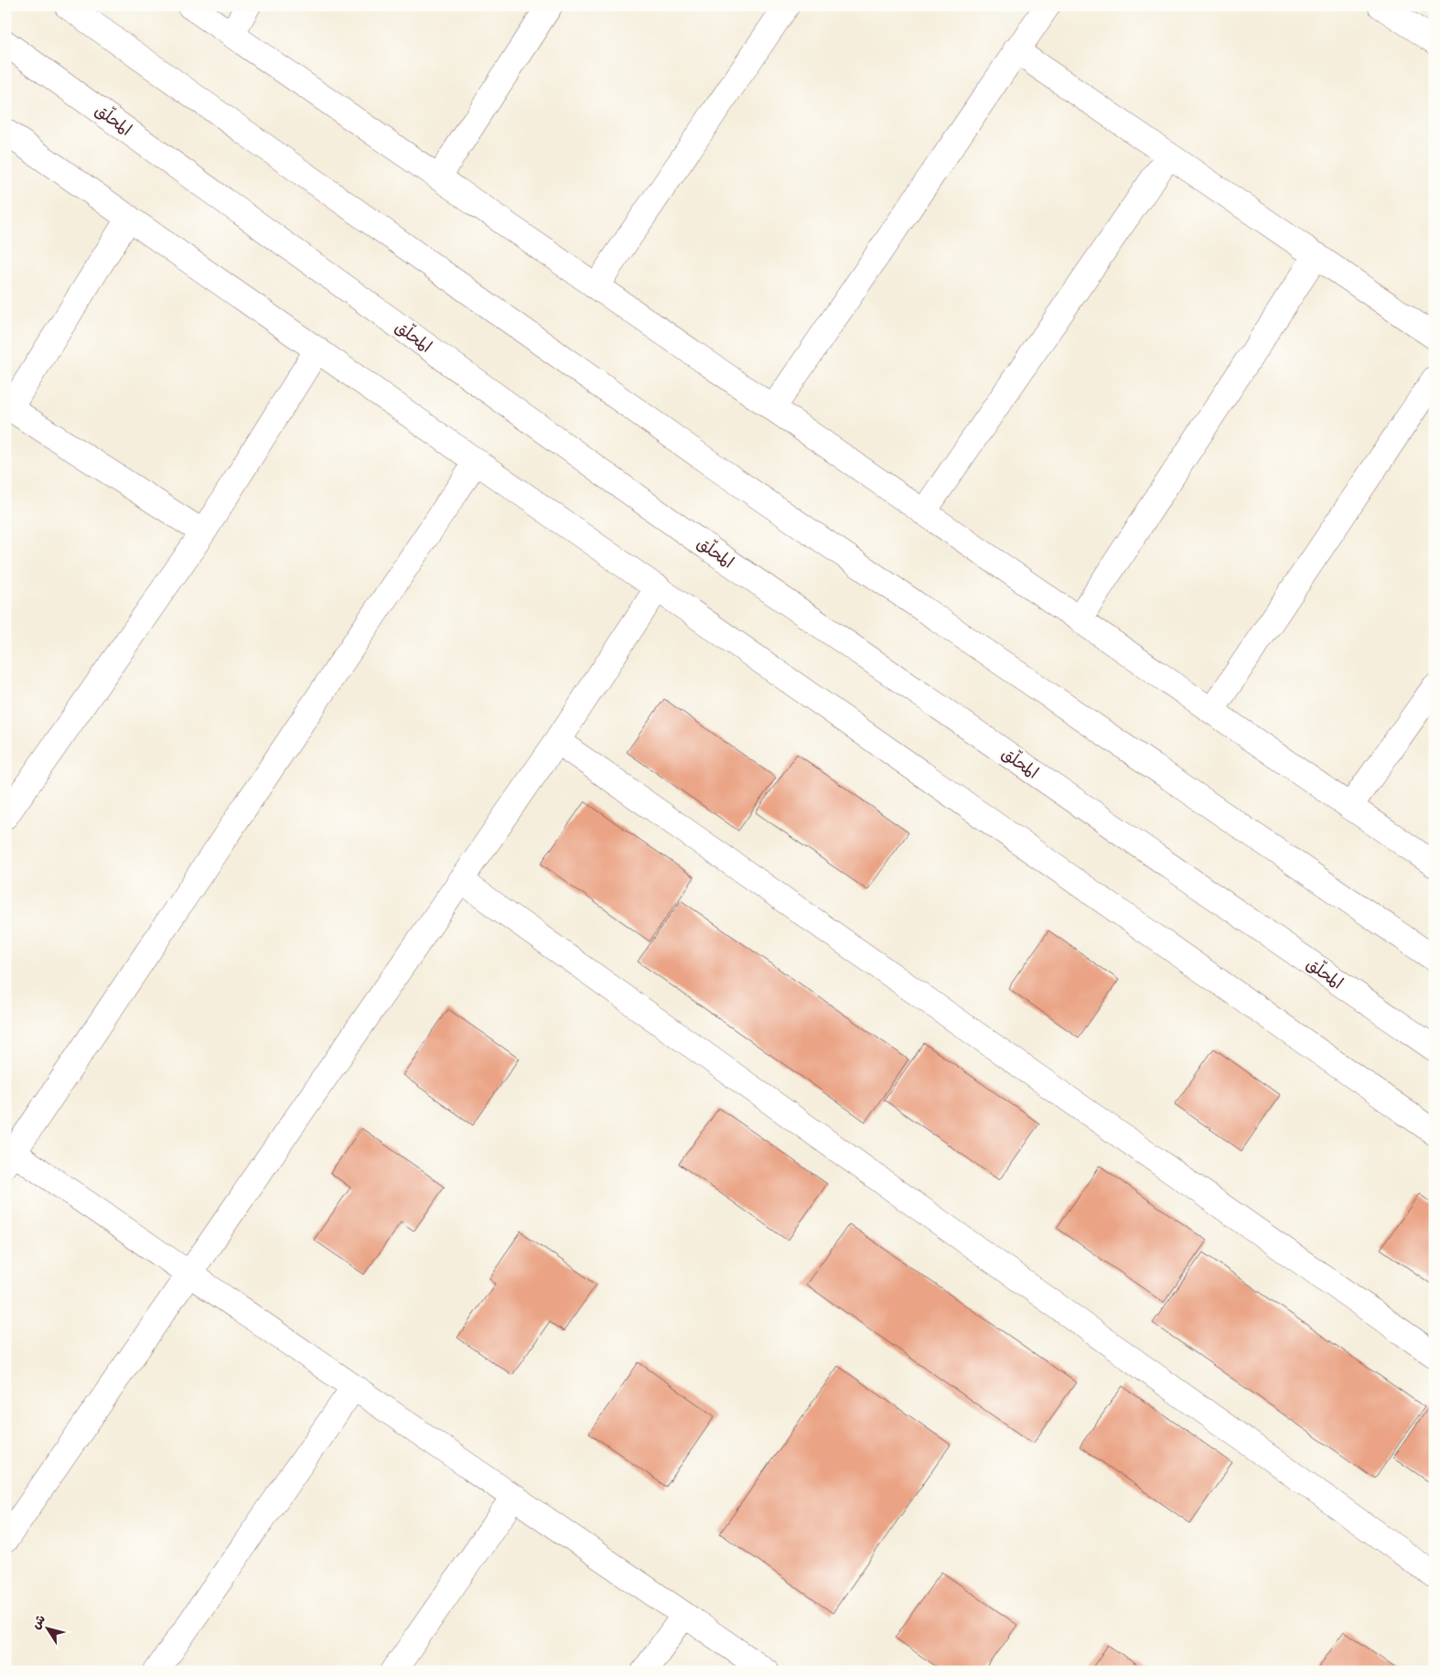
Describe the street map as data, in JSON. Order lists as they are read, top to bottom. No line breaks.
{"streets":{"main road":["المحلّق"]},"north":"top left"}
